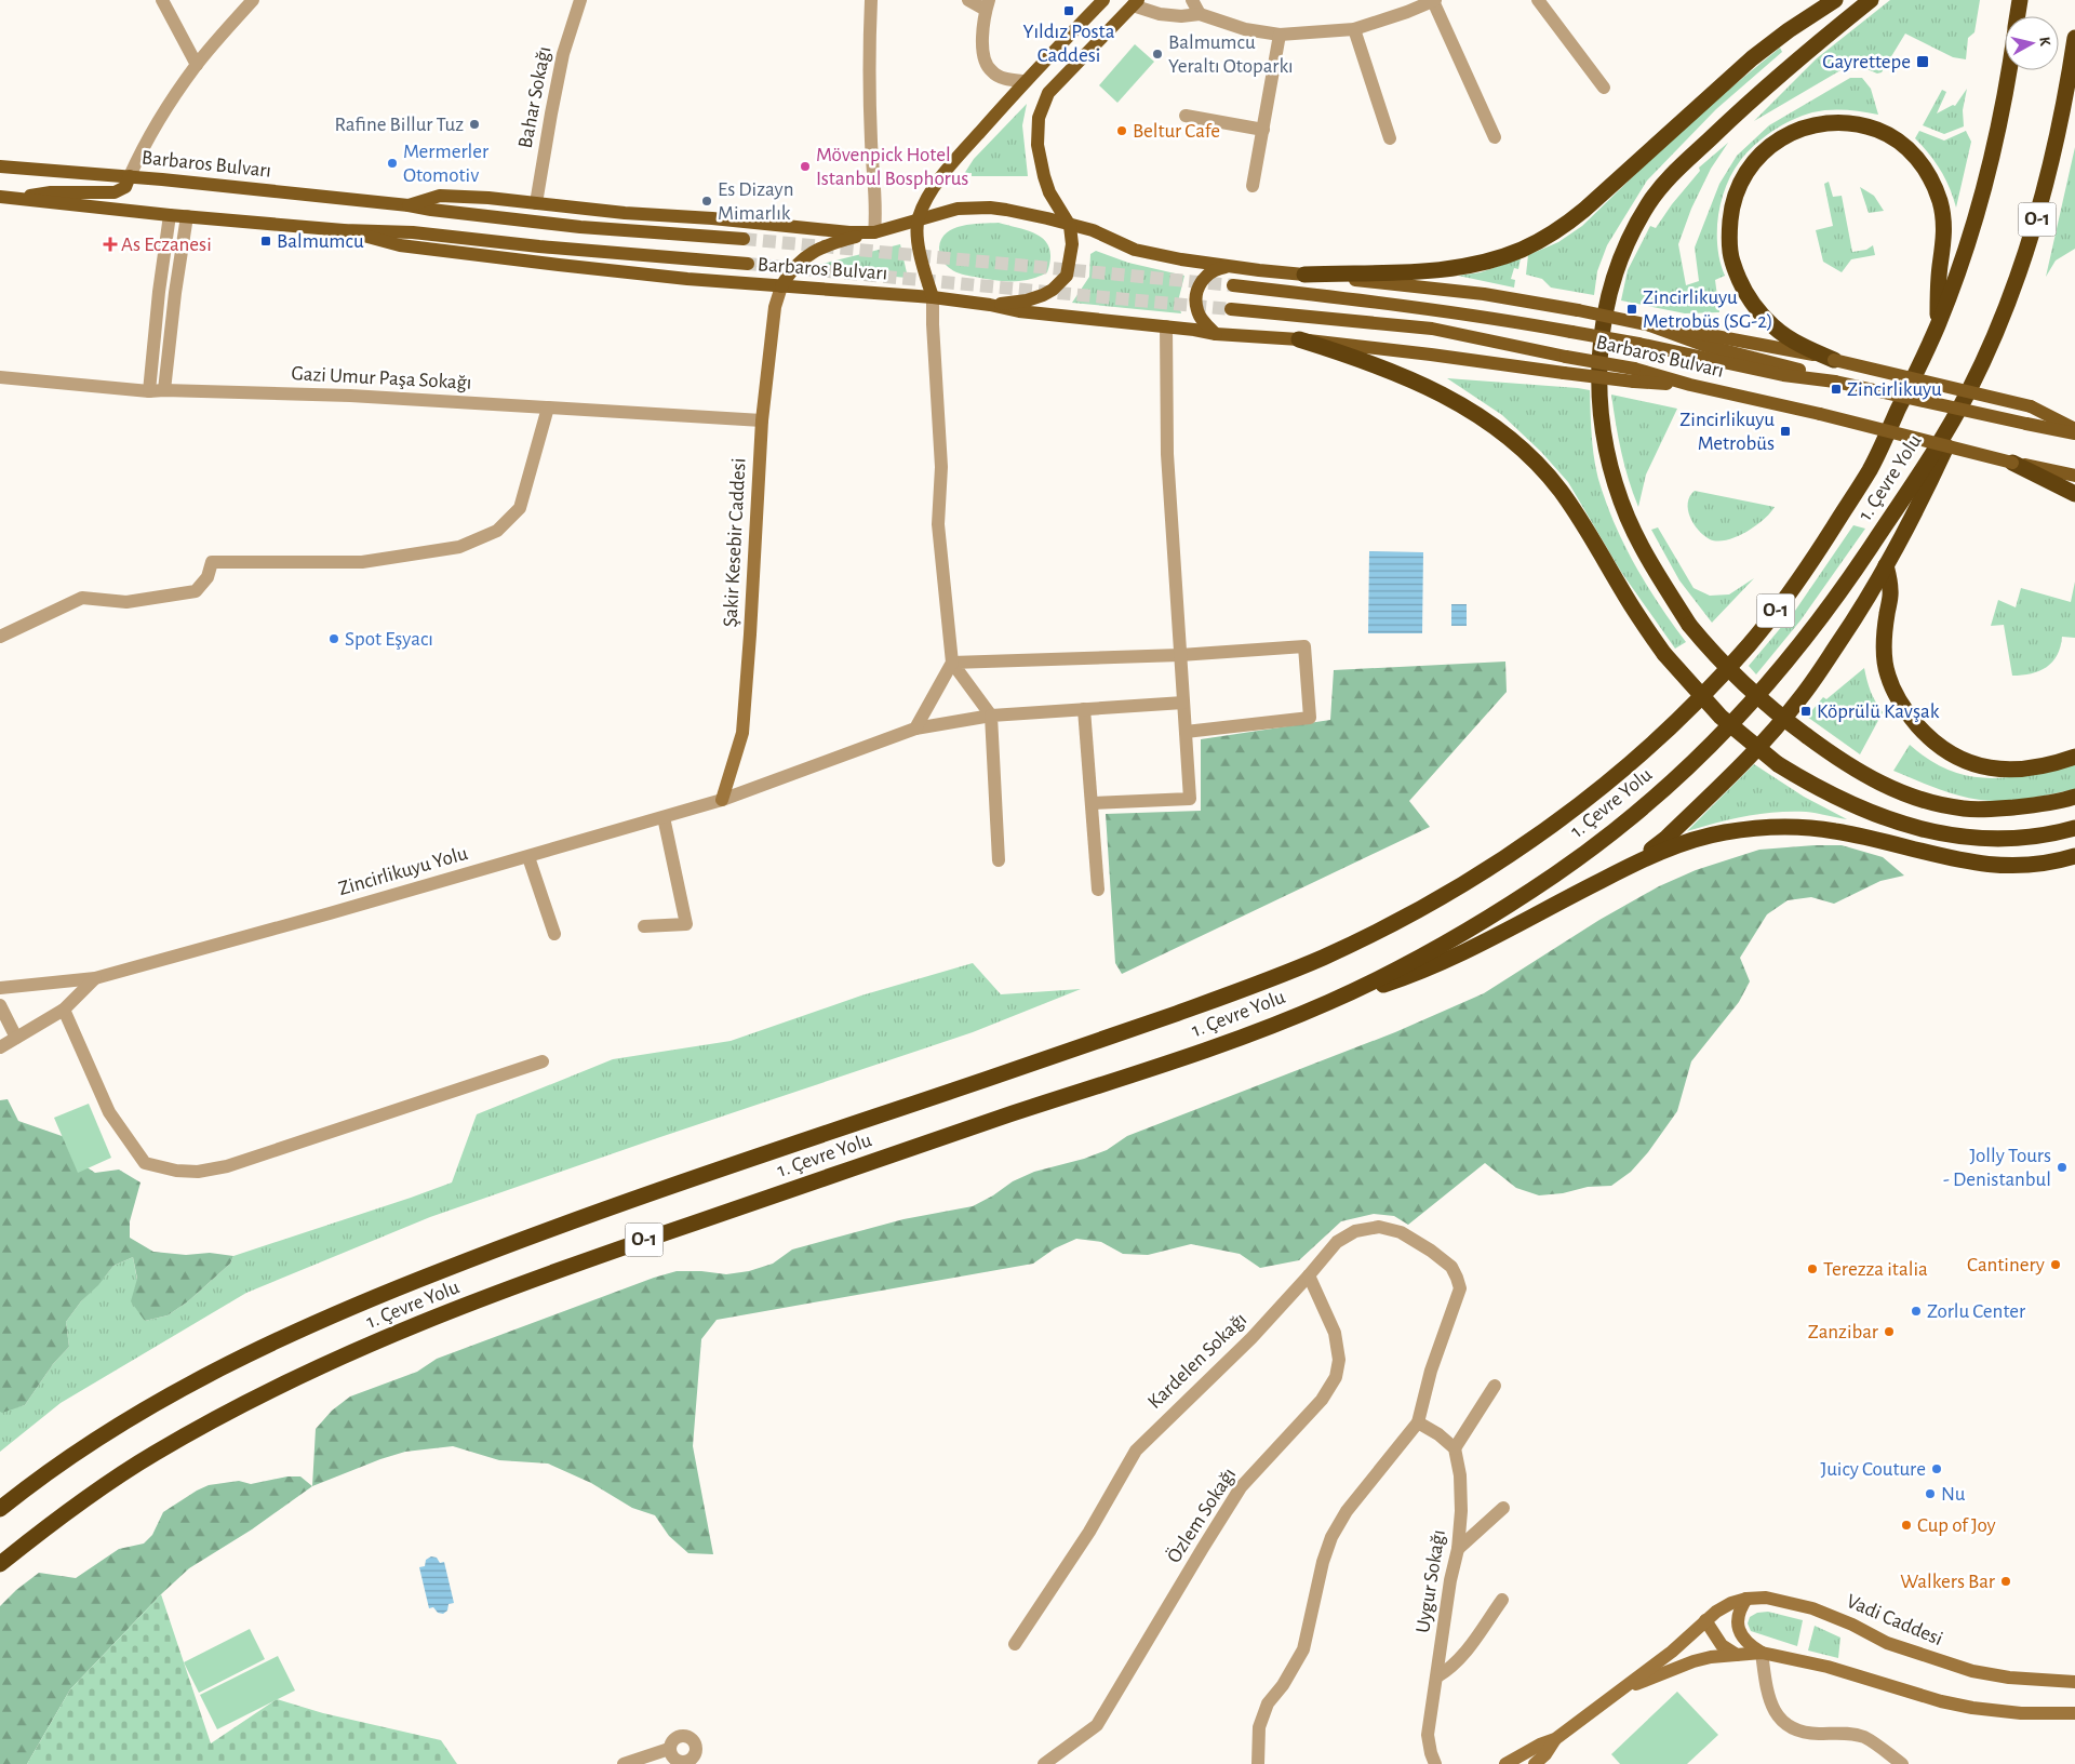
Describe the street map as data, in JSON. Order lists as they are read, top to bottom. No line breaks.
{"streets":{"highway":["O-1","1. Çevre Yolu"],"main road":["Barbaros Bulvarı"],"street":["Bahar Sokağı","Gazi Umur Paşa Sokağı","Şakir Kesebir Caddesi","Zincirlikuyu Yolu","Kardelen Sokağı","Özlem Sokağı","Uygur Sokağı","Vadi Caddesi"]},"crossings":[["Bahar Sokağı","Barbaros Bulvarı"],["Barbaros Bulvarı","Şakir Kesebir Caddesi"],["Gazi Umur Paşa Sokağı","Şakir Kesebir Caddesi"],["Şakir Kesebir Caddesi","Zincirlikuyu Yolu"],["Kardelen Sokağı","Özlem Sokağı"]],"places":{"transit":["Yıldız Posta Caddesi","Gayrettepe","Balmumcu","Zincirlikuyu Metrobüs (SG-2)","Zincirlikuyu","Zincirlikuyu Metrobüs","Köprülü Kavşak"],"other":["Balmumcu Yeraltı Otoparkı","Rafine Billur Tuz","Beltur Cafe","Mermerler Otomotiv","Mövenpick Hotel Istanbul Bosphorus","Es Dizayn Mimarlık","Spot Eşyacı","Jolly Tours - Denistanbul","Cantinery","Terezza italia","Zorlu Center","Zanzibar","Juicy Couture","Nu","Cup of Joy","Walkers Bar"],"health":["As Eczanesi"]},"north":"right"}
